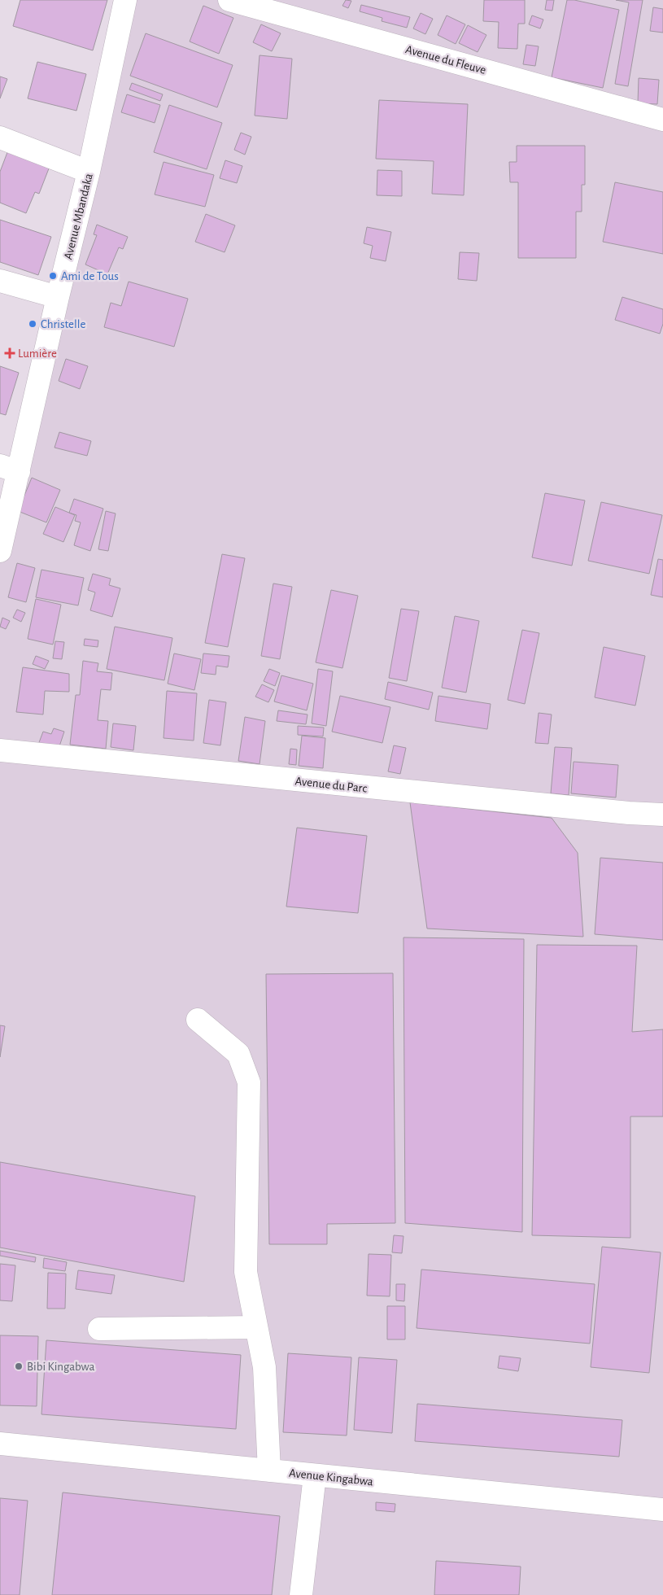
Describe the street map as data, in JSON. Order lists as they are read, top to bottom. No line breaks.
{"streets":{"street":["Avenue du Fleuve","Avenue Mbandaka","Avenue du Parc","Avenue Kingabwa"]},"places":{"other":["Ami de Tous","Christelle","Bibi Kingabwa"],"health":["Lumière"]}}
